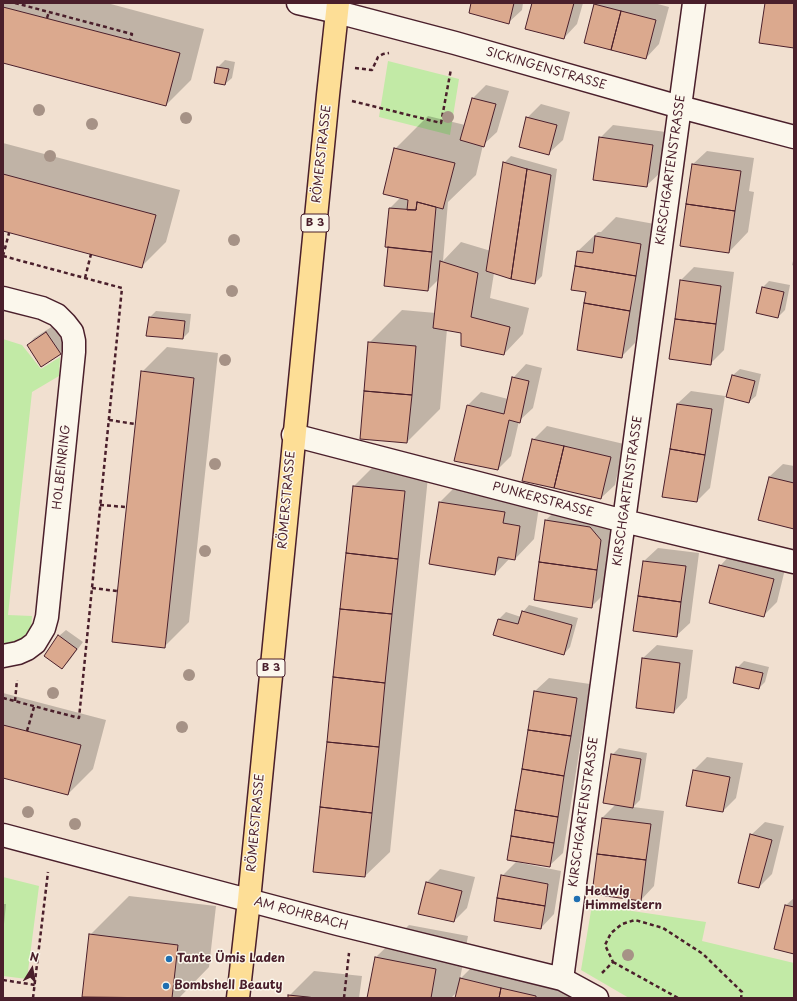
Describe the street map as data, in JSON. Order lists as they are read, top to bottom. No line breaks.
{"streets":{"main road":["RÖMERSTRASSE","B 3"],"street":["SICKINGENSTRASSE","KIRSCHGARTENSTRASSE","HOLBEINRING","PUNKERSTRASSE","AM ROHRBACH"]},"crossings":[["SICKINGENSTRASSE","RÖMERSTRASSE"],["SICKINGENSTRASSE","KIRSCHGARTENSTRASSE"],["RÖMERSTRASSE","PUNKERSTRASSE"],["RÖMERSTRASSE","AM ROHRBACH"],["KIRSCHGARTENSTRASSE","PUNKERSTRASSE"],["KIRSCHGARTENSTRASSE","AM ROHRBACH"]],"places":["Hedwig Himmelstern","Tante Ümis Laden","Bombshell Beauty"],"north":"top"}
